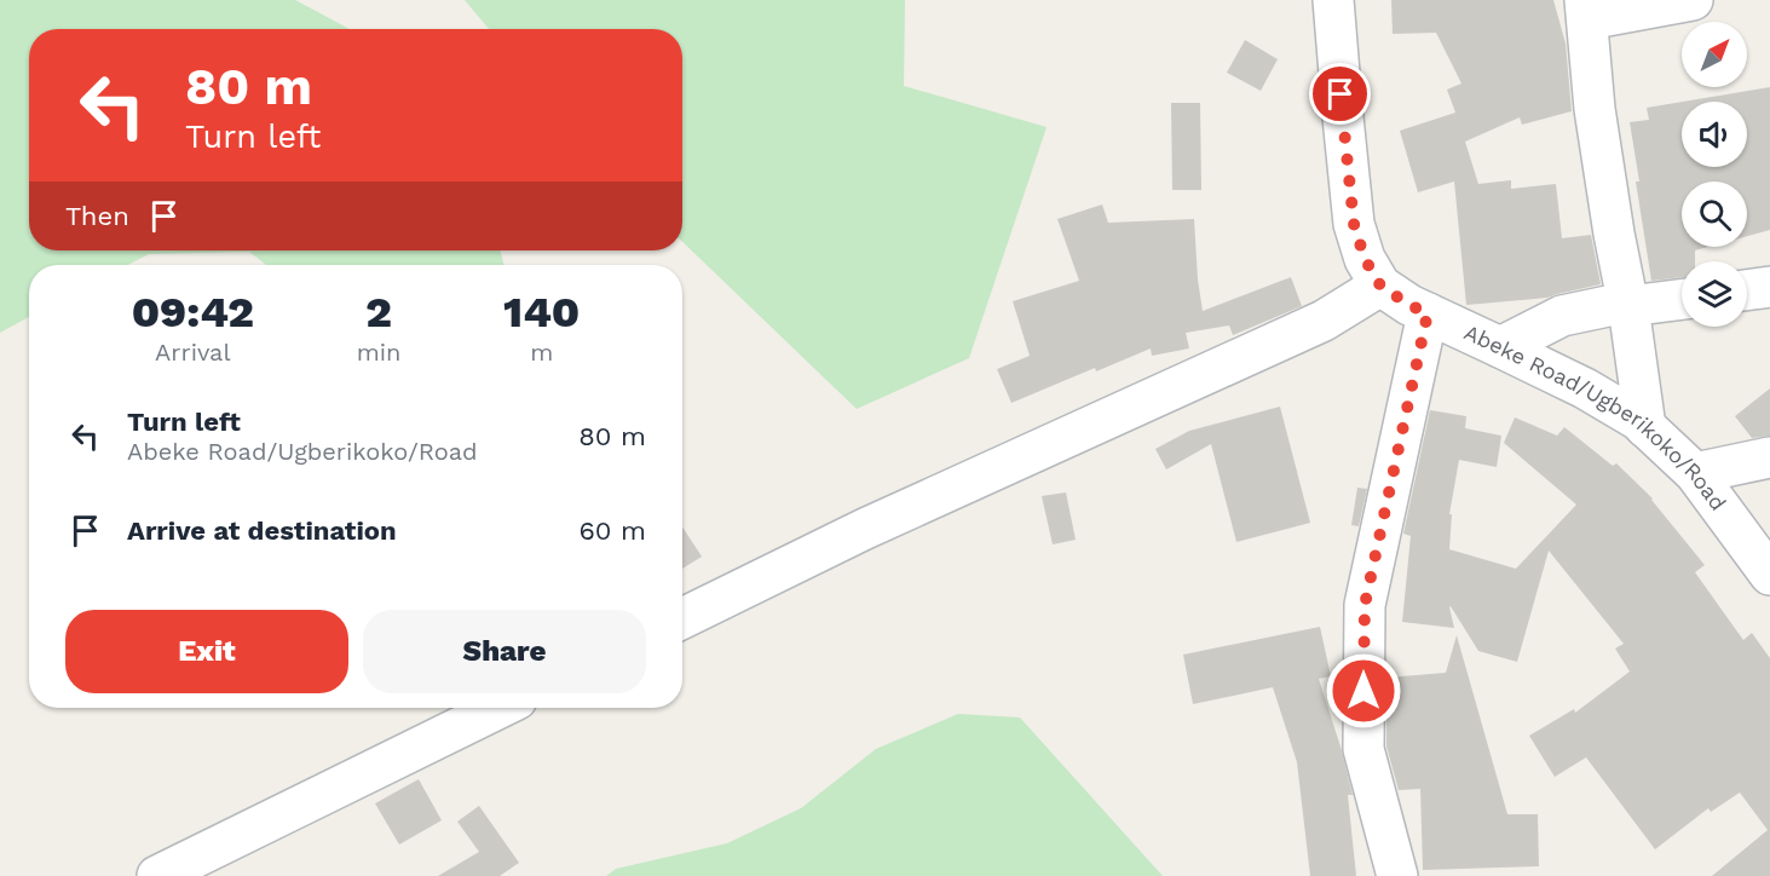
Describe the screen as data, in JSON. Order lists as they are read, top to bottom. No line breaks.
{"streets":{"street":["Abeke Road/Ugberikoko/Road"]},"north":"top right","page":{"turn":["80 m","Turn left"],"then":"Then","eta":["09:42","Arrival","2","min","140","m"],"list":[{"name":"Turn left","note":"Abeke Road/Ugberikoko/Road","value":"80 m"},{"name":"Arrive at destination","value":"60 m"}],"buttons":["Exit","Share"]}}
